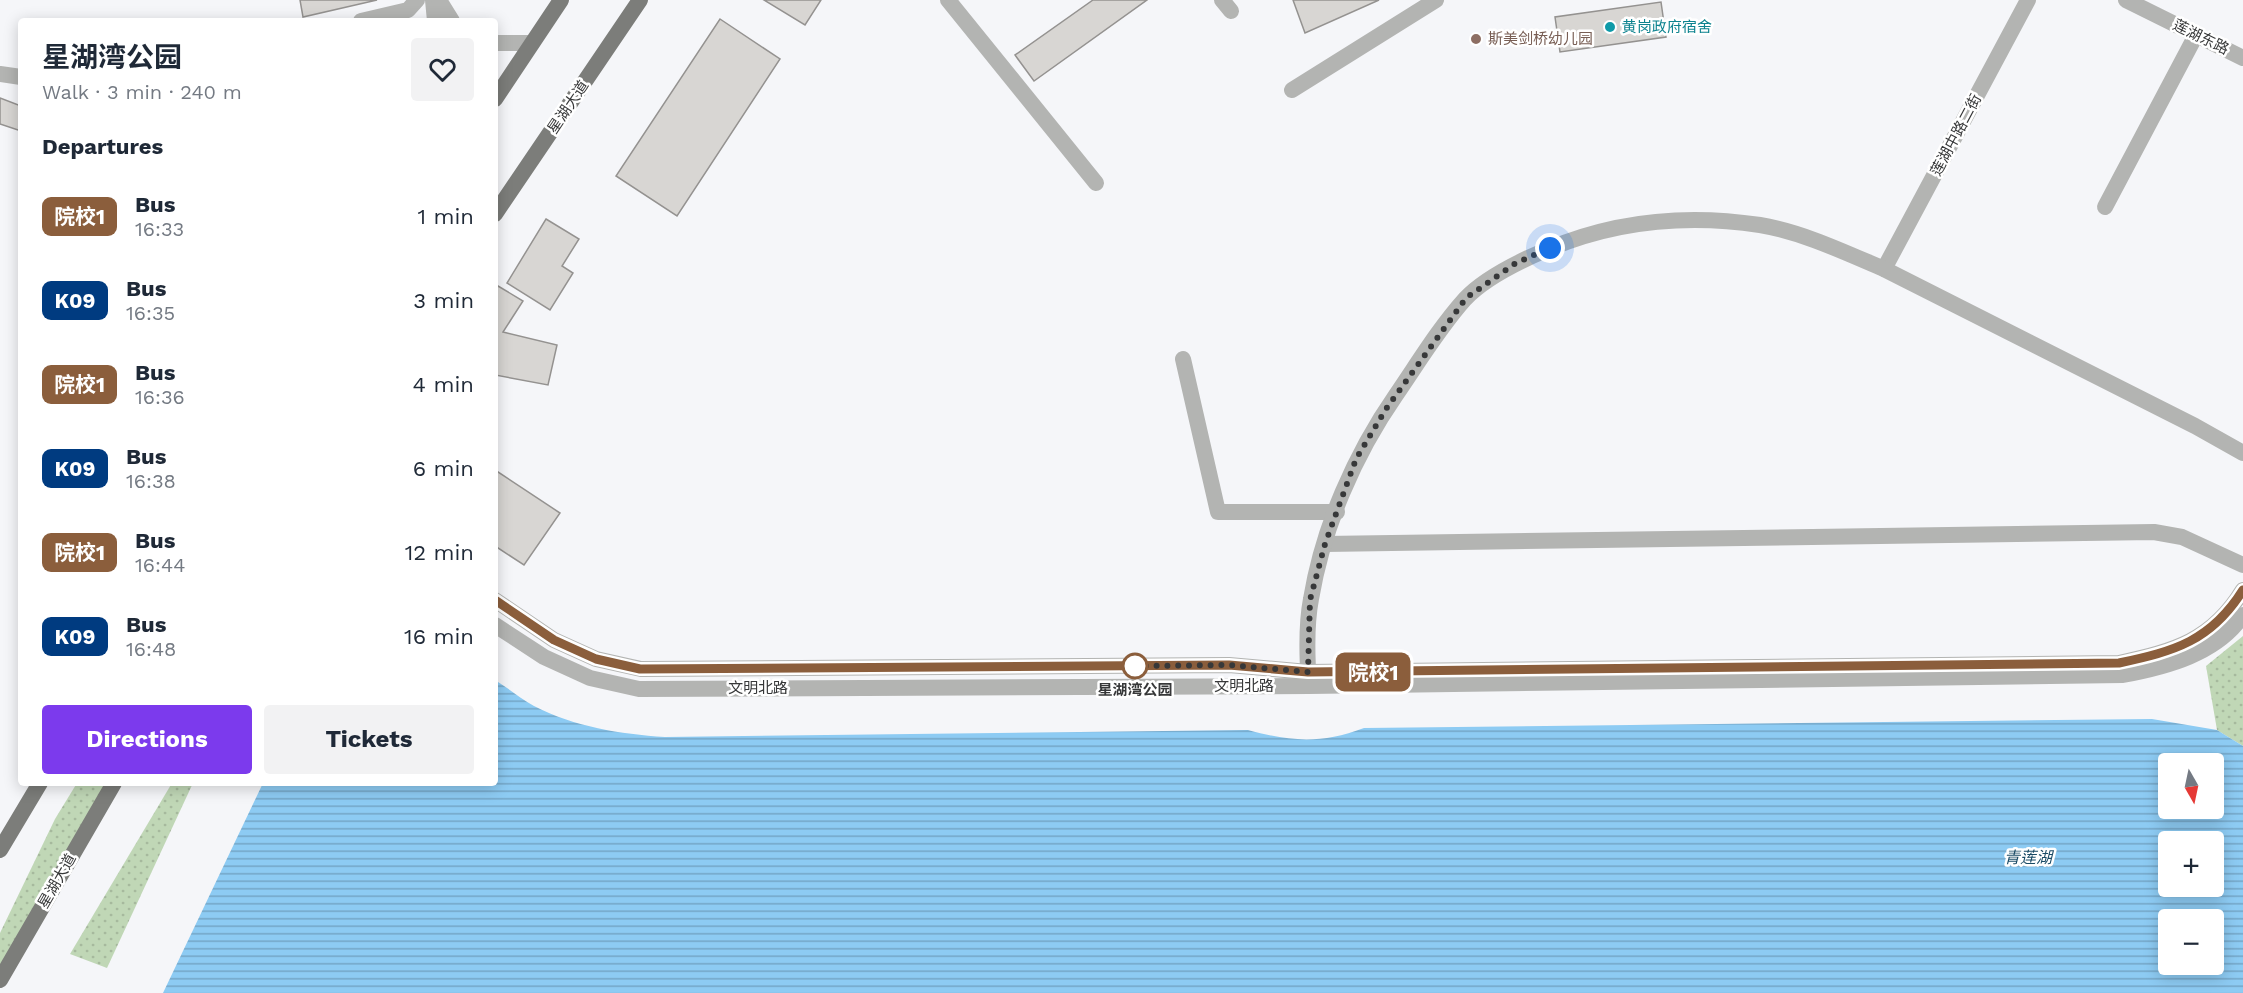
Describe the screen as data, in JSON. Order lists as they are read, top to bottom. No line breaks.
{"streets":{"main road":["星湖大道"],"street":["莲湖东路","莲湖中路二街","文明北路"]},"water":["青莲湖"],"places":["黄岗政府宿舍","斯美剑桥幼儿园","星湖湾公园"],"lines":["bus line 院校1"],"north":"bottom","page":{"on_map":"院校1","heading":[["星湖湾公园","Walk · 3 min · 240 m"],"Departures"],"list":[{"mark":"院校1","name":"Bus","note":"16:33","value":"1 min"},{"mark":"K09","name":"Bus","note":"16:35","value":"3 min"},{"mark":"院校1","name":"Bus","note":"16:36","value":"4 min"},{"mark":"K09","name":"Bus","note":"16:38","value":"6 min"},{"mark":"院校1","name":"Bus","note":"16:44","value":"12 min"},{"mark":"K09","name":"Bus","note":"16:48","value":"16 min"}],"buttons":["Directions","Tickets"],"map_buttons":["+","−"]}}
